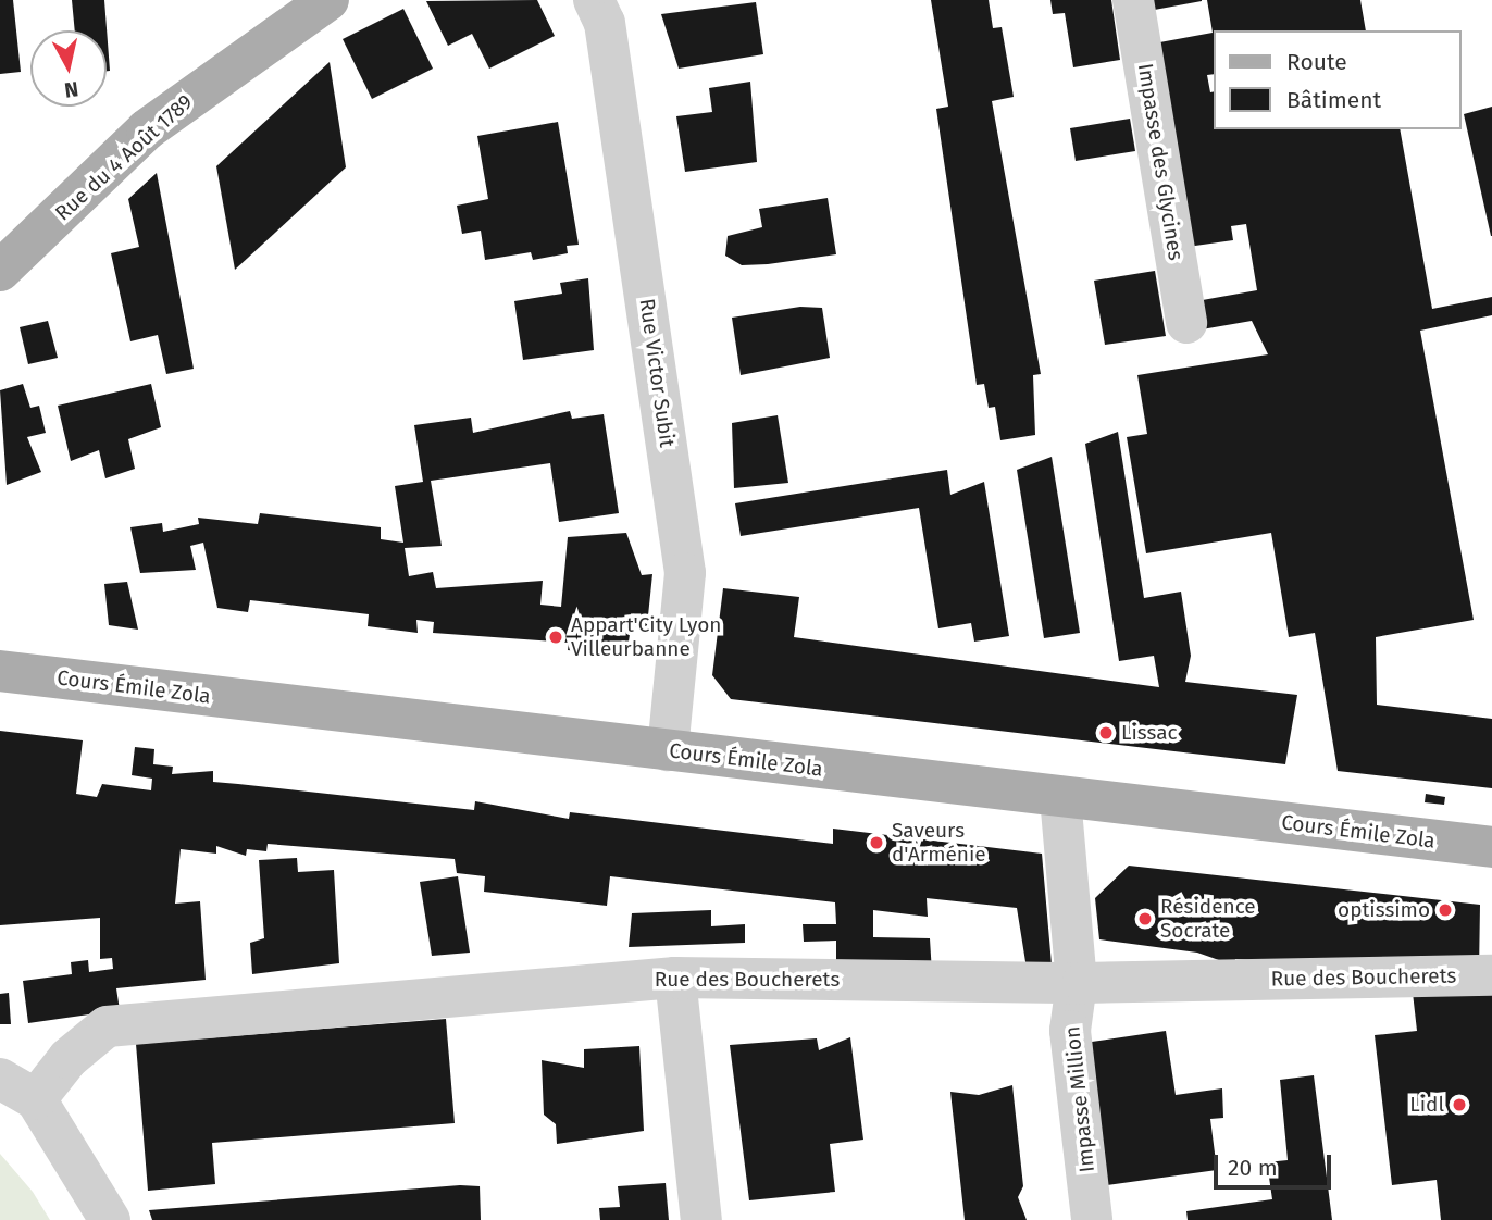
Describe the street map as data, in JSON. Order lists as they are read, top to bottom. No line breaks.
{"streets":{"main road":["Rue du 4 Août 1789","Cours Émile Zola"],"street":["Impasse des Glycines","Rue Victor Subit","Rue des Boucherets","Impasse Million"]},"crossings":[["Rue Victor Subit","Cours Émile Zola"],["Cours Émile Zola","Impasse Million"],["Rue des Boucherets","Impasse Million"]],"places":["Appart'City Lyon Villeurbanne","Lissac","Saveurs d'Arménie","optissimo","Résidence Socrate","Lidl"],"legend":["Route","Bâtiment"],"scale_bar":"20 m","north":"bottom"}
